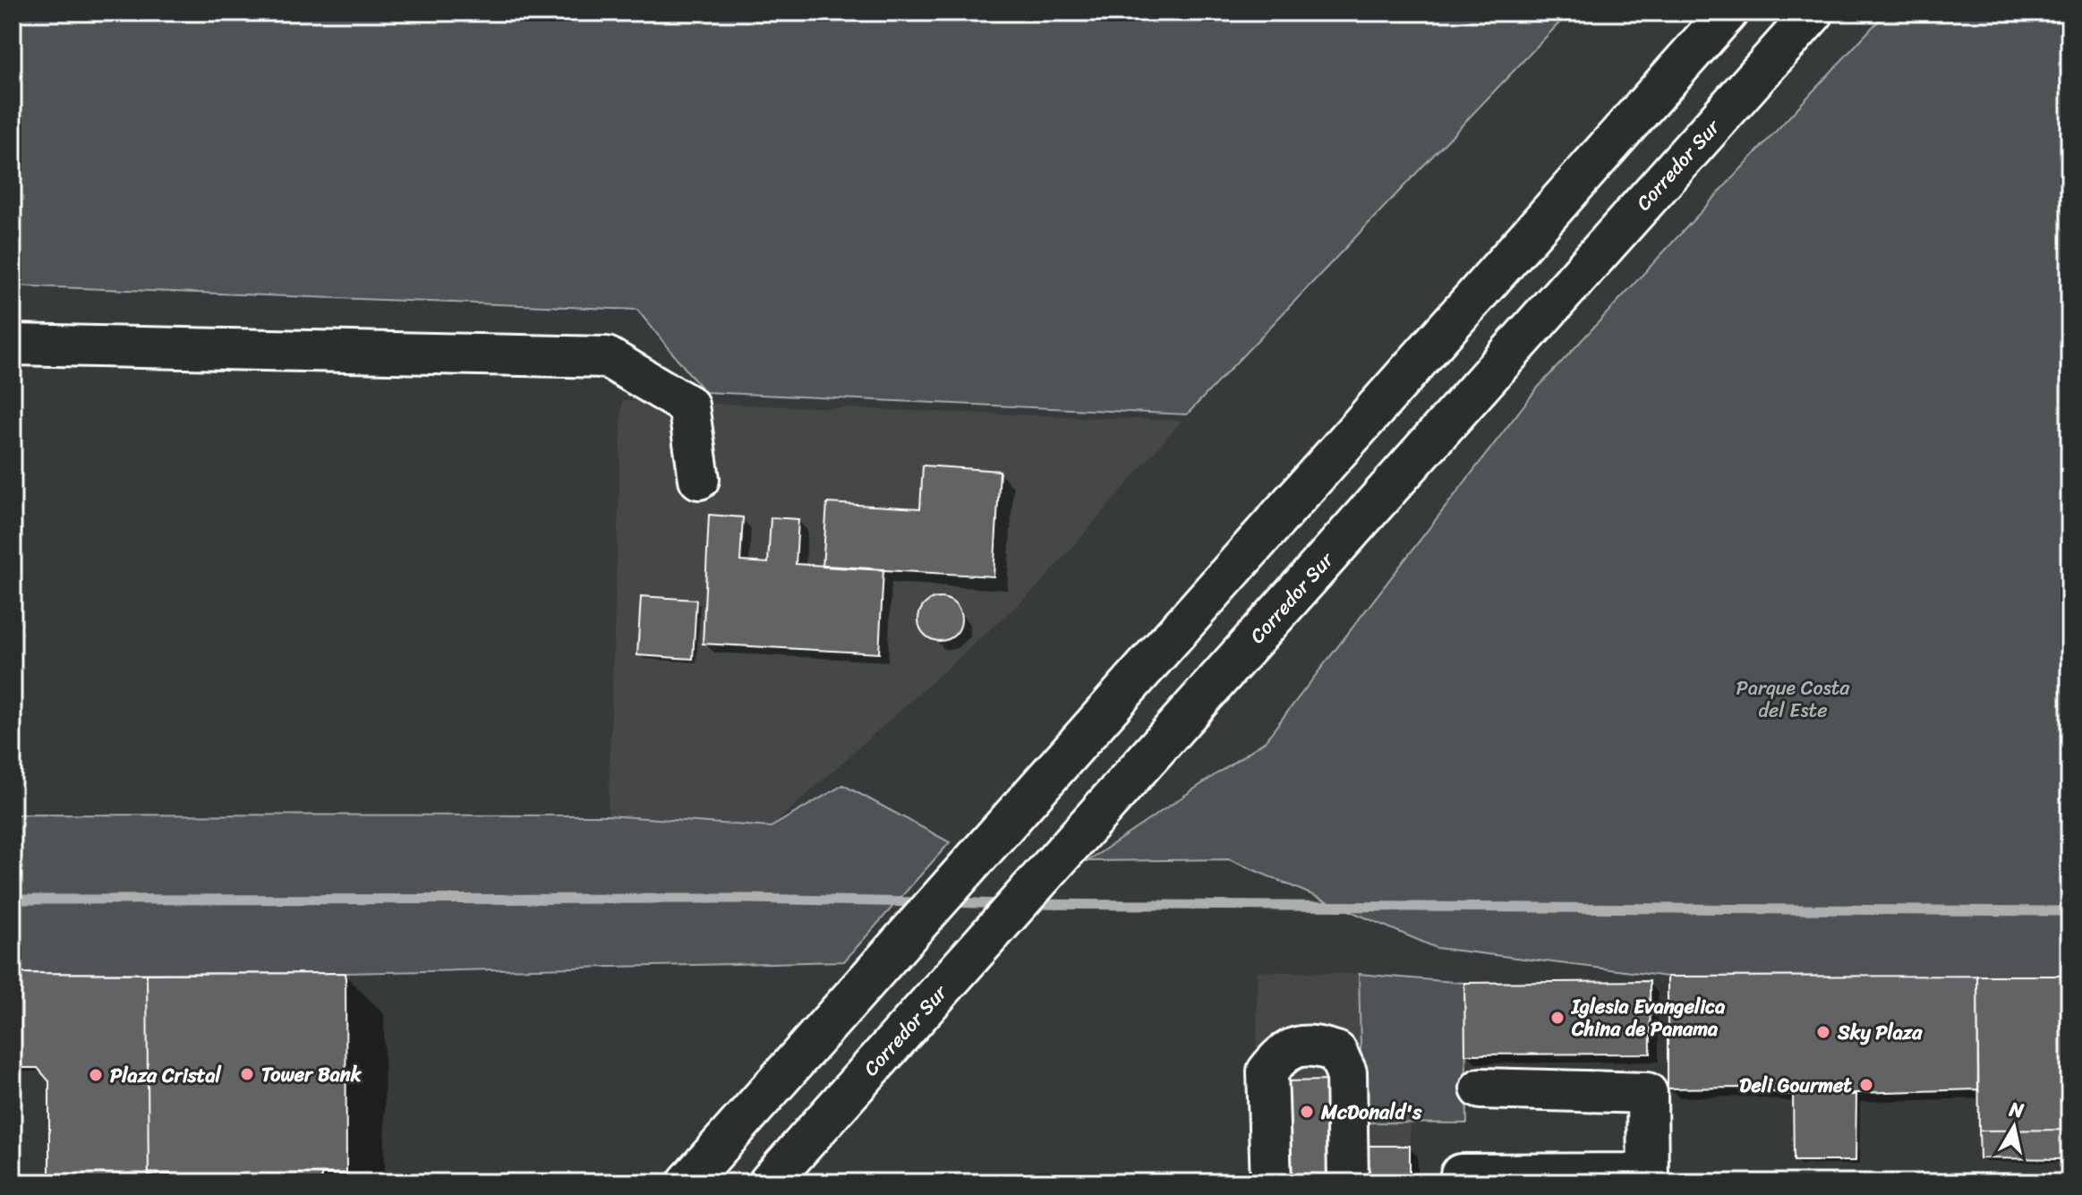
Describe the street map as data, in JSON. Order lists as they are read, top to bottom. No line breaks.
{"streets":{"main road":["Corredor Sur"]},"parks":["Parque Costa del Este"],"places":["Iglesia Evangelica China de Panama","Sky Plaza","Tower Bank","Plaza Cristal","Deli Gourmet","McDonald's"],"north":"top"}
